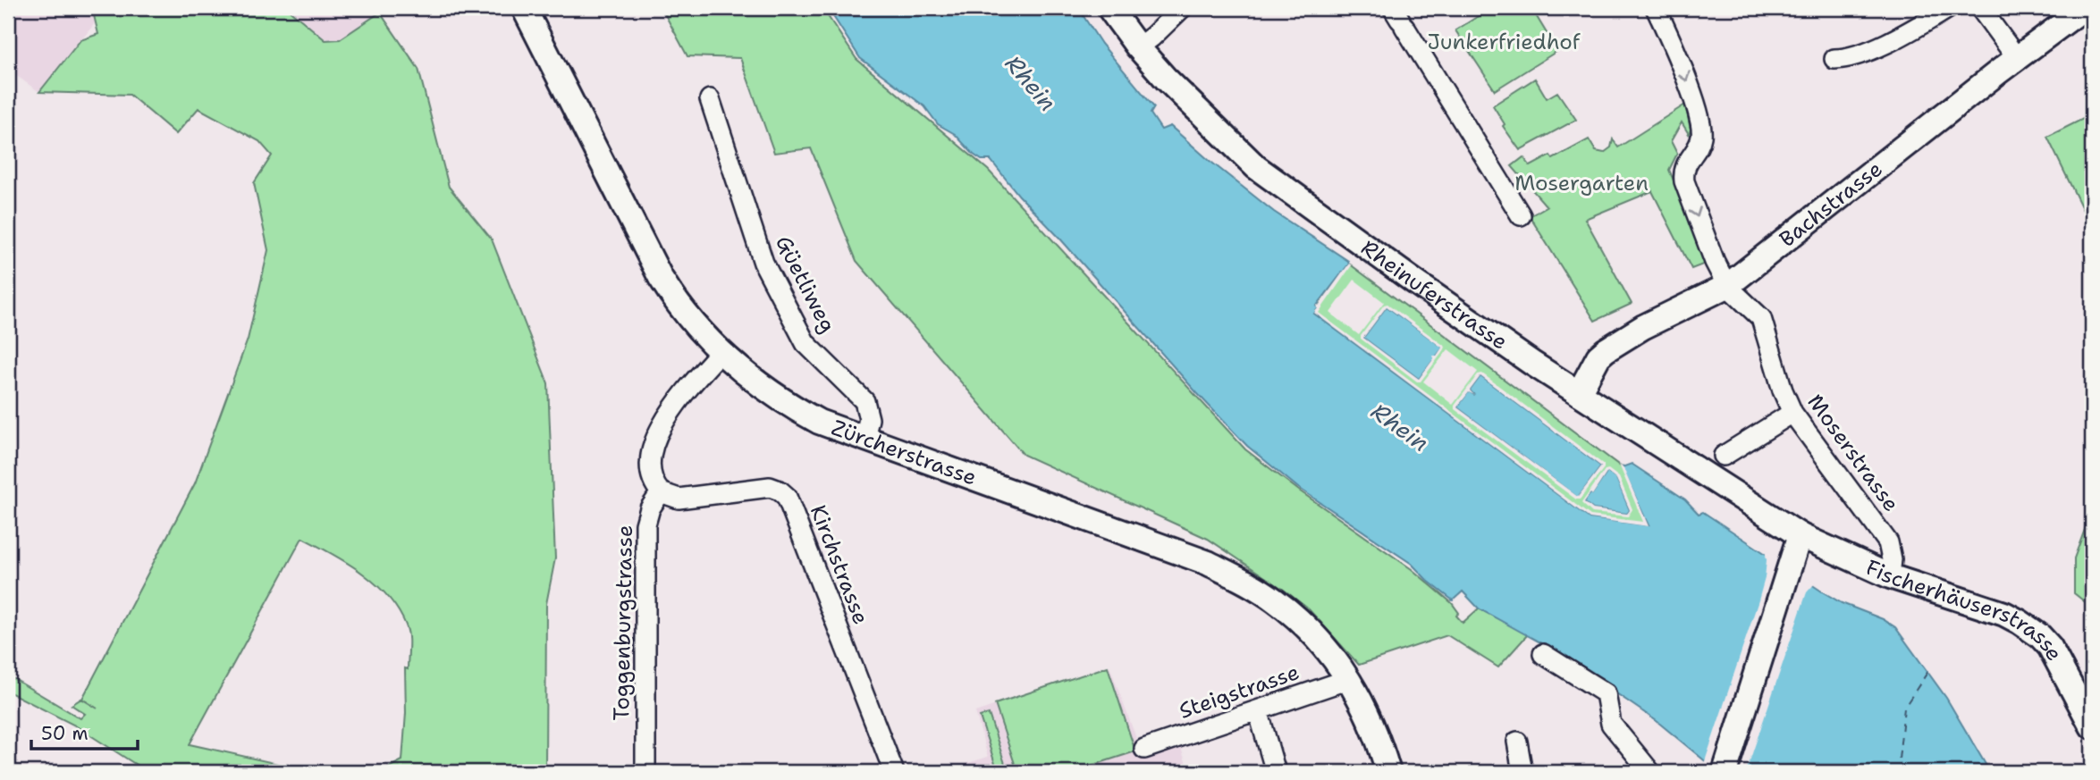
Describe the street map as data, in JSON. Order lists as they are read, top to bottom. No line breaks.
{"streets":{"main road":["Bachstrasse","Rheinuferstrasse","Zürcherstrasse","Fischerhäuserstrasse"],"street":["Güetliweg","Moserstrasse","Kirchstrasse","Toggenburgstrasse","Steigstrasse"]},"crossings":[["Bachstrasse","Rheinuferstrasse"],["Bachstrasse","Moserstrasse"],["Güetliweg","Zürcherstrasse"],["Rheinuferstrasse","Fischerhäuserstrasse"],["Zürcherstrasse","Steigstrasse"],["Moserstrasse","Fischerhäuserstrasse"],["Kirchstrasse","Toggenburgstrasse"]],"one_way":["Moserstrasse"],"water":["Rhein"],"parks":["Junkerfriedhof","Mosergarten"],"scale_bar":"50 m"}
